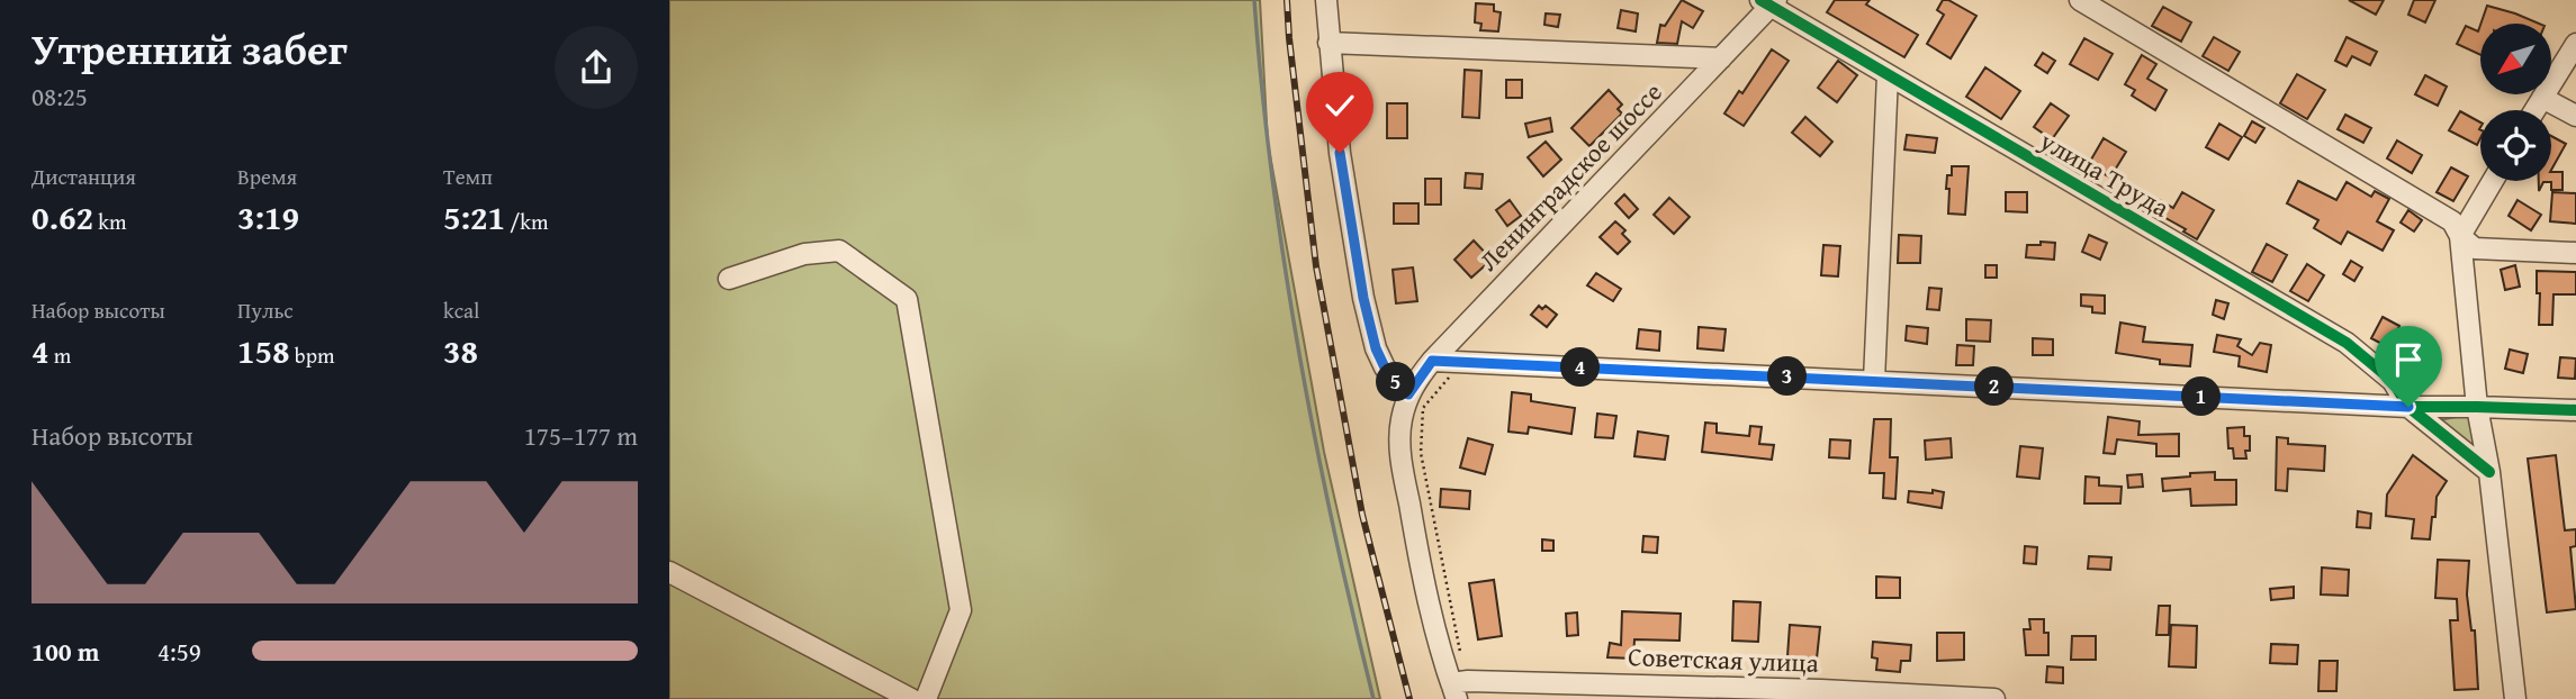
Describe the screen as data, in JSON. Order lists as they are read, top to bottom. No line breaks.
{"streets":{"street":["улица Труда","Ленинградское шоссе","Советская улица"]},"crossings":[["улица Труда","Ленинградское шоссе"]],"north":"bottom left","page":{"heading":["Утренний забег","08:25"],"stats":[["Дистанция","0.62 km"],["Время","3:19"],["Темп","5:21 /km"],["Набор высоты","4 m"],["Пульс","158 bpm"],["kcal","38"]],"pins":["4","3","5","2","1"],"chart":["Набор высоты","175–177 m"],"list":[{"name":"100 m","note":"4:59"}]}}
